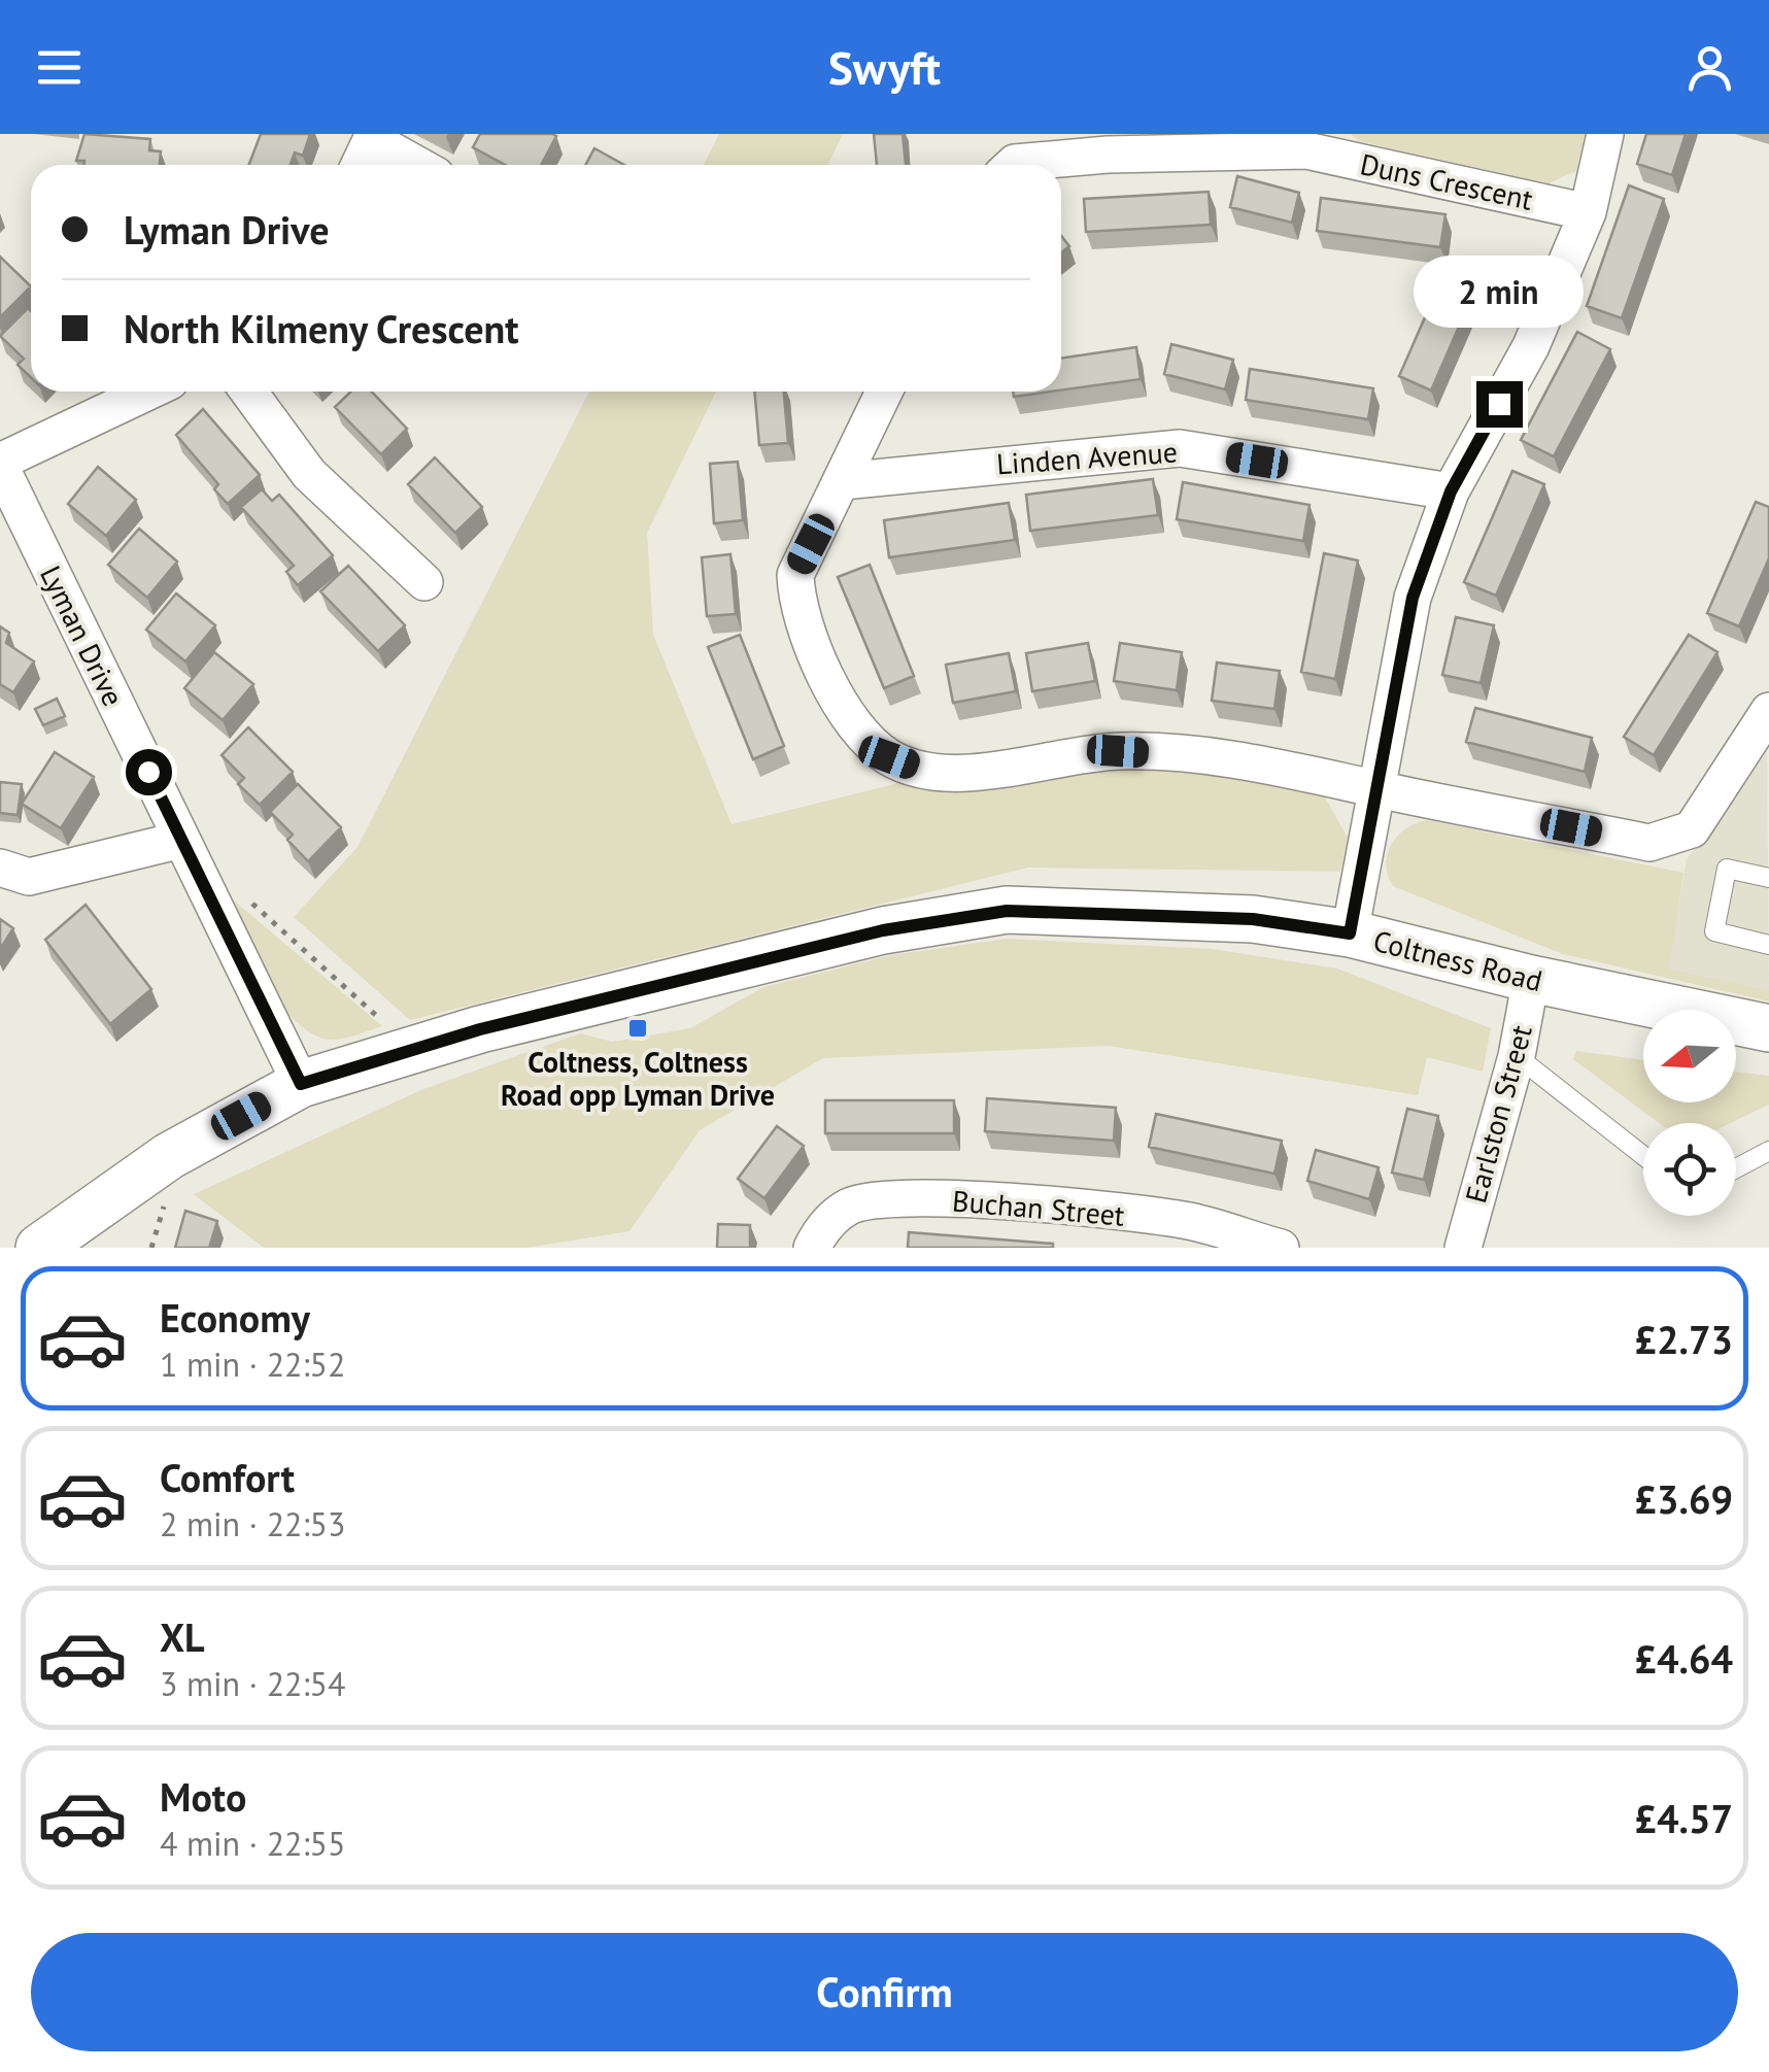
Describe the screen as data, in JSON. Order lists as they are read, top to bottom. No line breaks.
{"streets":{"street":["Duns Crescent","Linden Avenue","Lyman Drive","Coltness Road","Earlston Street","Buchan Street"]},"crossings":[["Lyman Drive","Coltness Road"],["Coltness Road","Earlston Street"]],"places":{"transit":["Coltness, Coltness Road opp Lyman Drive"]},"north":"left","page":{"header":"Swyft","banner":["Lyman Drive","North Kilmeny Crescent"],"bubble":"2 min","list":[{"name":"Economy","note":"1 min · 22:52","value":"£2.73"},{"name":"Comfort","note":"2 min · 22:53","value":"£3.69"},{"name":"XL","note":"3 min · 22:54","value":"£4.64"},{"name":"Moto","note":"4 min · 22:55","value":"£4.57"}],"buttons":"Confirm"}}
